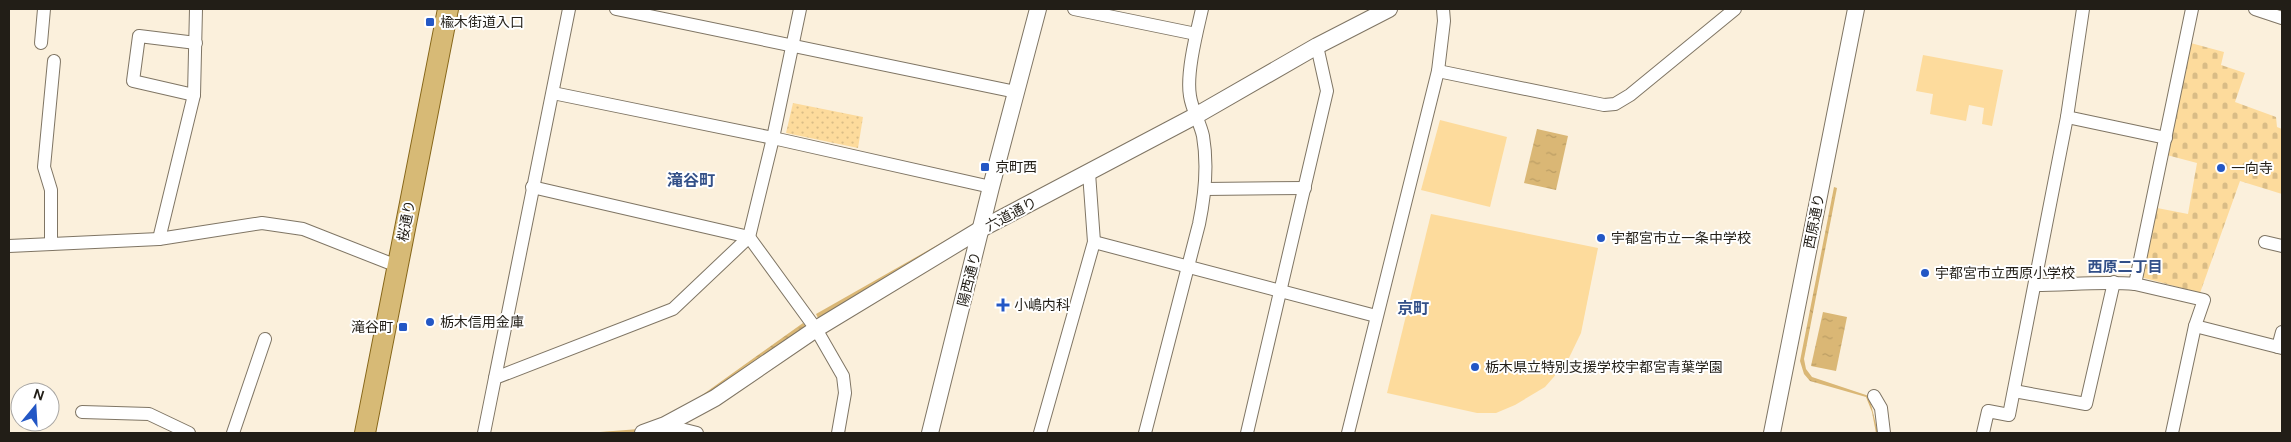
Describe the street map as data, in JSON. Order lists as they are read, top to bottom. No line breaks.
{"streets":{"main road":["桜通り"],"street":["六道通り","西原通り","陽西通り"]},"crossings":[["六道通り","陽西通り"]],"districts":["滝谷町","西原二丁目","京町"],"places":{"transit":["楡木街道入口","京町西","滝谷町"],"other":["一向寺","宇都宮市立一条中学校","宇都宮市立西原小学校","栃木信用金庫","栃木県立特別支援学校宇都宮青葉学園"],"health":["小嶋内科"]},"north":"top"}
